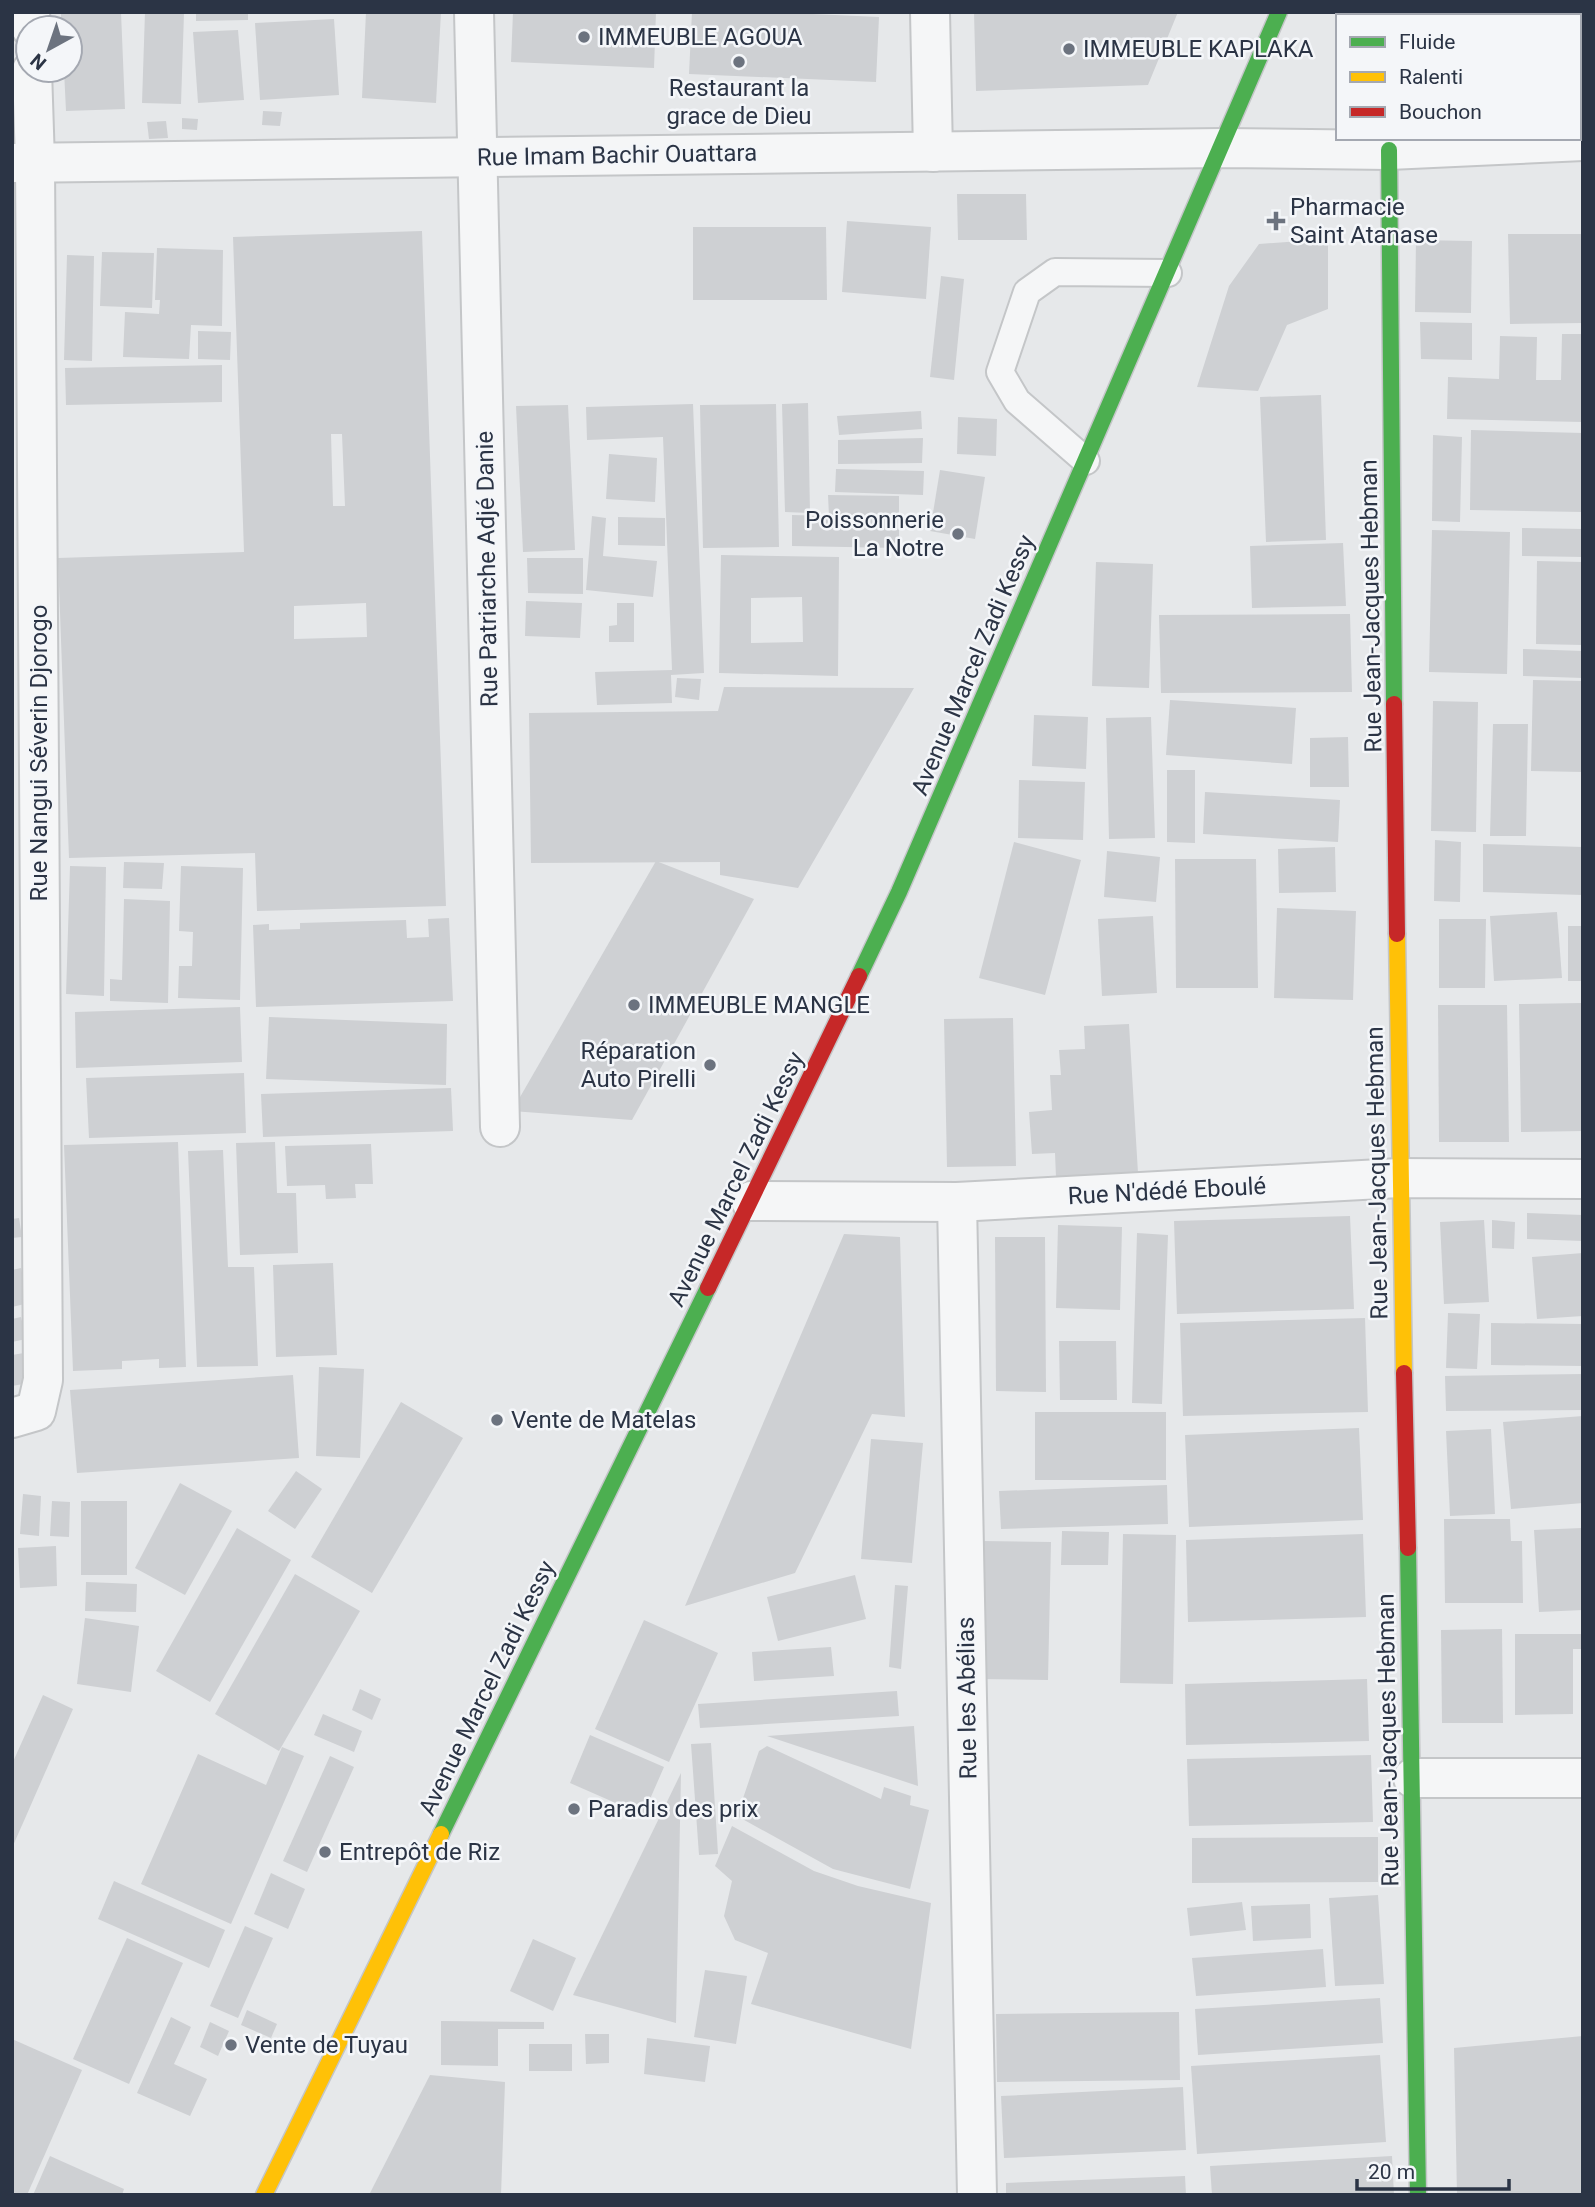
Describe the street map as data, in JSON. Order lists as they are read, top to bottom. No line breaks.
{"streets":{"street":["Rue Imam Bachir Ouattara","Rue Patriarche Adjé Danie","Rue Jean-Jacques Hebman","Avenue Marcel Zadi Kessy","Rue Nangui Séverin Djorogo","Rue N'dédé Eboulé","Rue les Abélias"]},"crossings":[["Rue Imam Bachir Ouattara","Rue Patriarche Adjé Danie"],["Rue Imam Bachir Ouattara","Rue Jean-Jacques Hebman"],["Rue Imam Bachir Ouattara","Avenue Marcel Zadi Kessy"],["Rue Imam Bachir Ouattara","Rue Nangui Séverin Djorogo"],["Rue Jean-Jacques Hebman","Rue N'dédé Eboulé"],["Avenue Marcel Zadi Kessy","Rue N'dédé Eboulé"],["Rue N'dédé Eboulé","Rue les Abélias"]],"places":{"other":["IMMEUBLE AGOUA","IMMEUBLE KAPLAKA","Restaurant la grace de Dieu","Poissonnerie La Notre","IMMEUBLE MANGLE","Réparation Auto Pirelli","Vente de Matelas","Paradis des prix","Entrepôt de Riz","Vente de Tuyau"],"health":["Pharmacie Saint Atanase"]},"legend":["Fluide","Ralenti","Bouchon"],"scale_bar":"20 m","north":"bottom left"}
